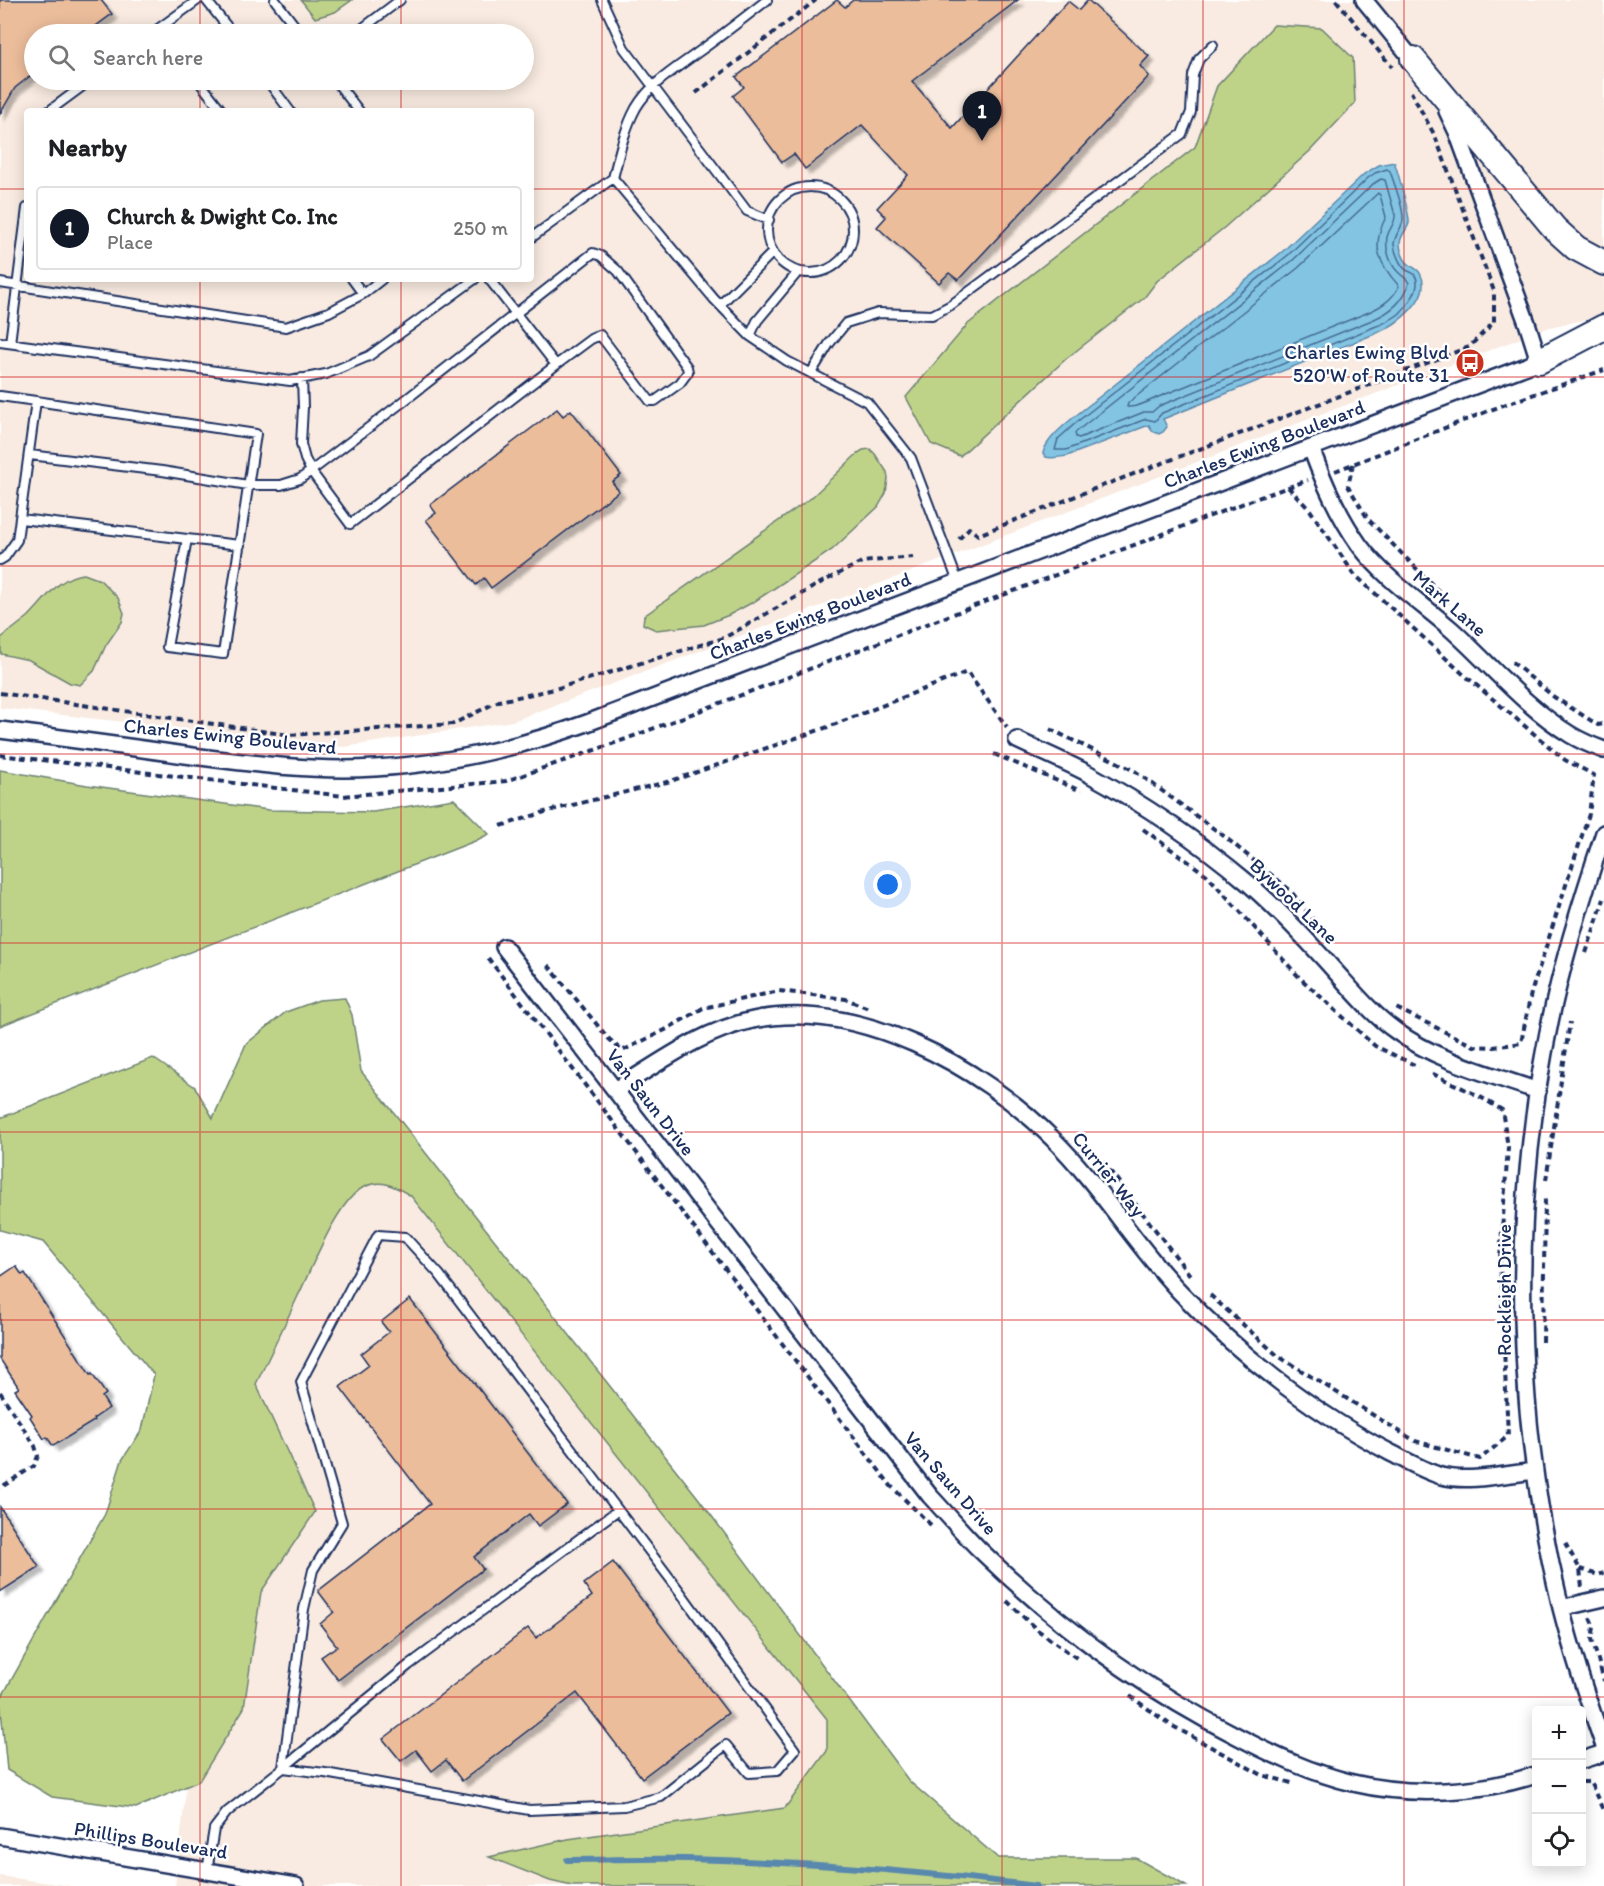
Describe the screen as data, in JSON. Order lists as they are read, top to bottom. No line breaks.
{"streets":{"street":["Charles Ewing Boulevard","Mark Lane","Bywood Lane","Van Saun Drive","Currier Way","Rockleigh Drive","Phillips Boulevard"]},"crossings":[["Charles Ewing Boulevard","Mark Lane"],["Bywood Lane","Rockleigh Drive"],["Van Saun Drive","Currier Way"],["Currier Way","Rockleigh Drive"]],"places":{"bus stop":["Charles Ewing Blvd 520'W of Route 31"]},"page":{"search":"Search here","pins":"1","heading":"Nearby","list":[{"mark":"1","name":"Church & Dwight Co. Inc","note":"Place","value":"250 m"}],"map_buttons":["+","−"]}}
